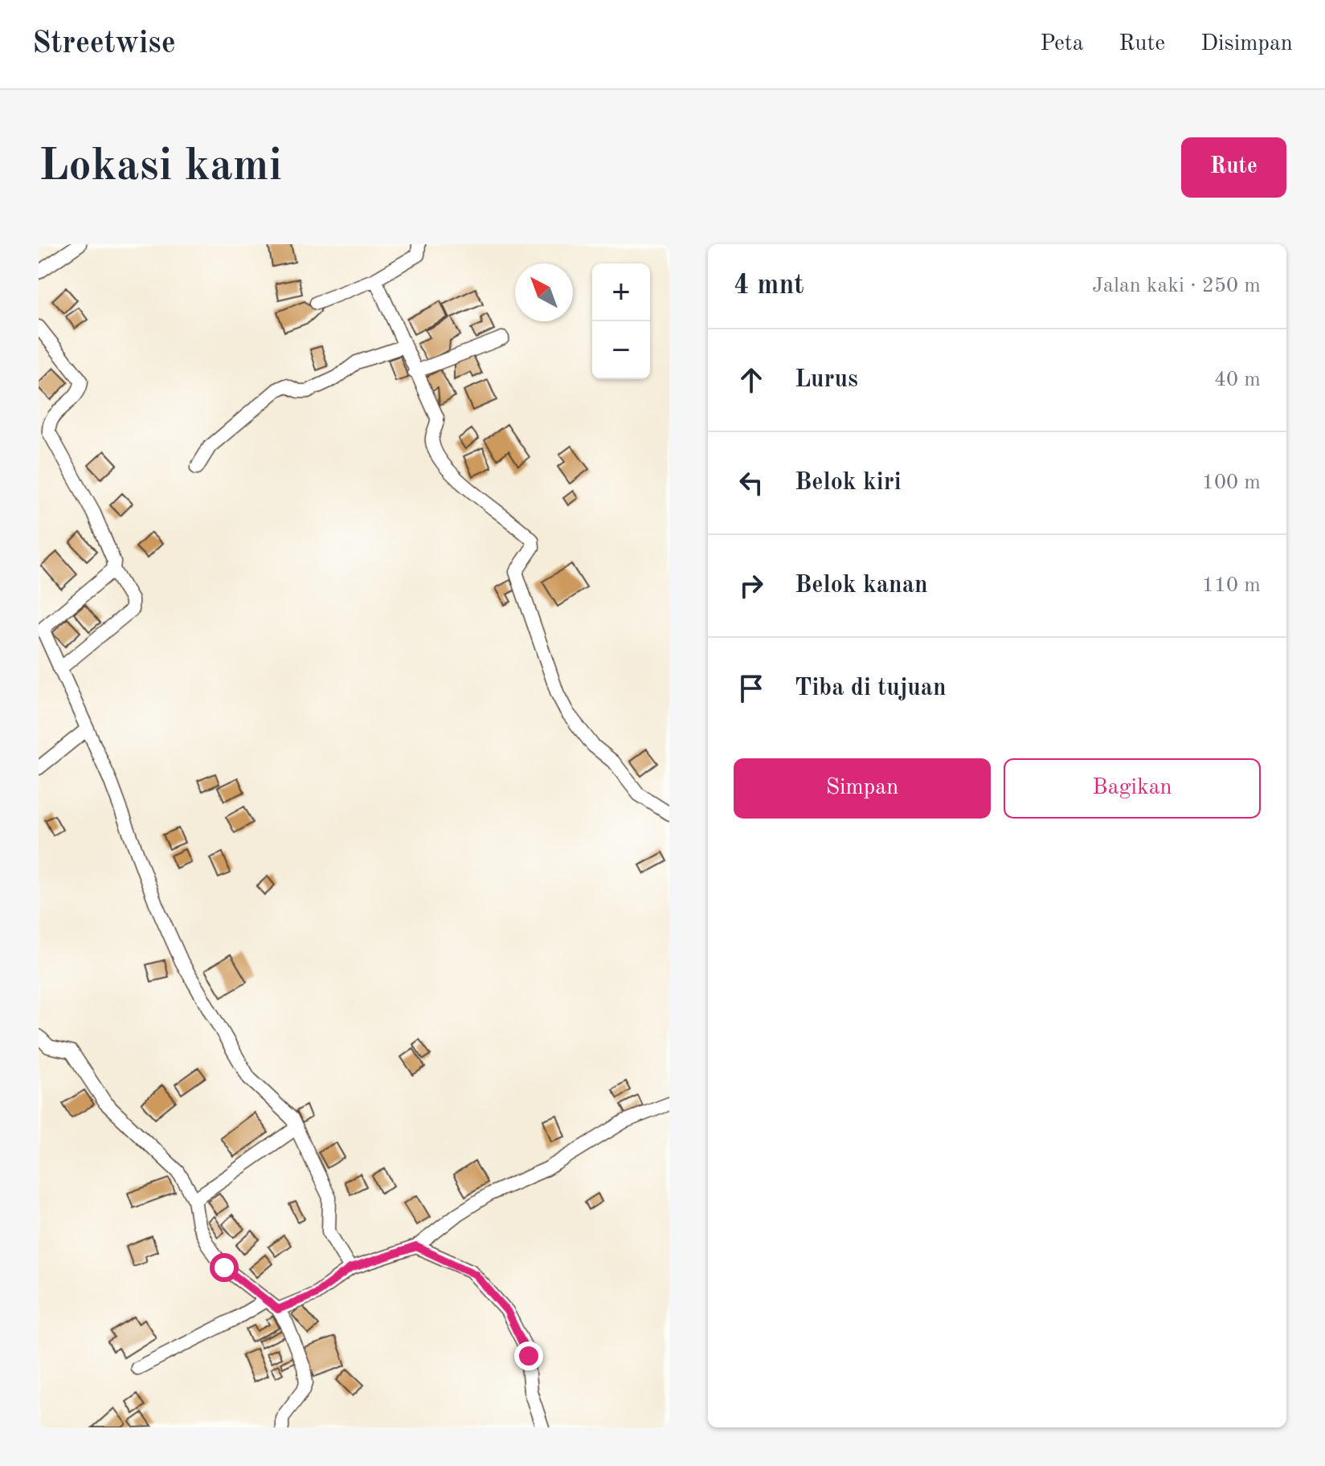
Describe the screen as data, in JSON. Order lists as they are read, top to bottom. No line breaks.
{"north":"top left","page":{"header":"Streetwise","nav":["Peta","Rute","Disimpan"],"buttons":["Rute",["Simpan","Bagikan"]],"title":"Lokasi kami","heading":["4 mnt","Jalan kaki · 250 m"],"map_buttons":["+","−"],"list":[["Lurus","40 m"],["Belok kiri","100 m"],["Belok kanan","110 m"],"Tiba di tujuan"]}}
